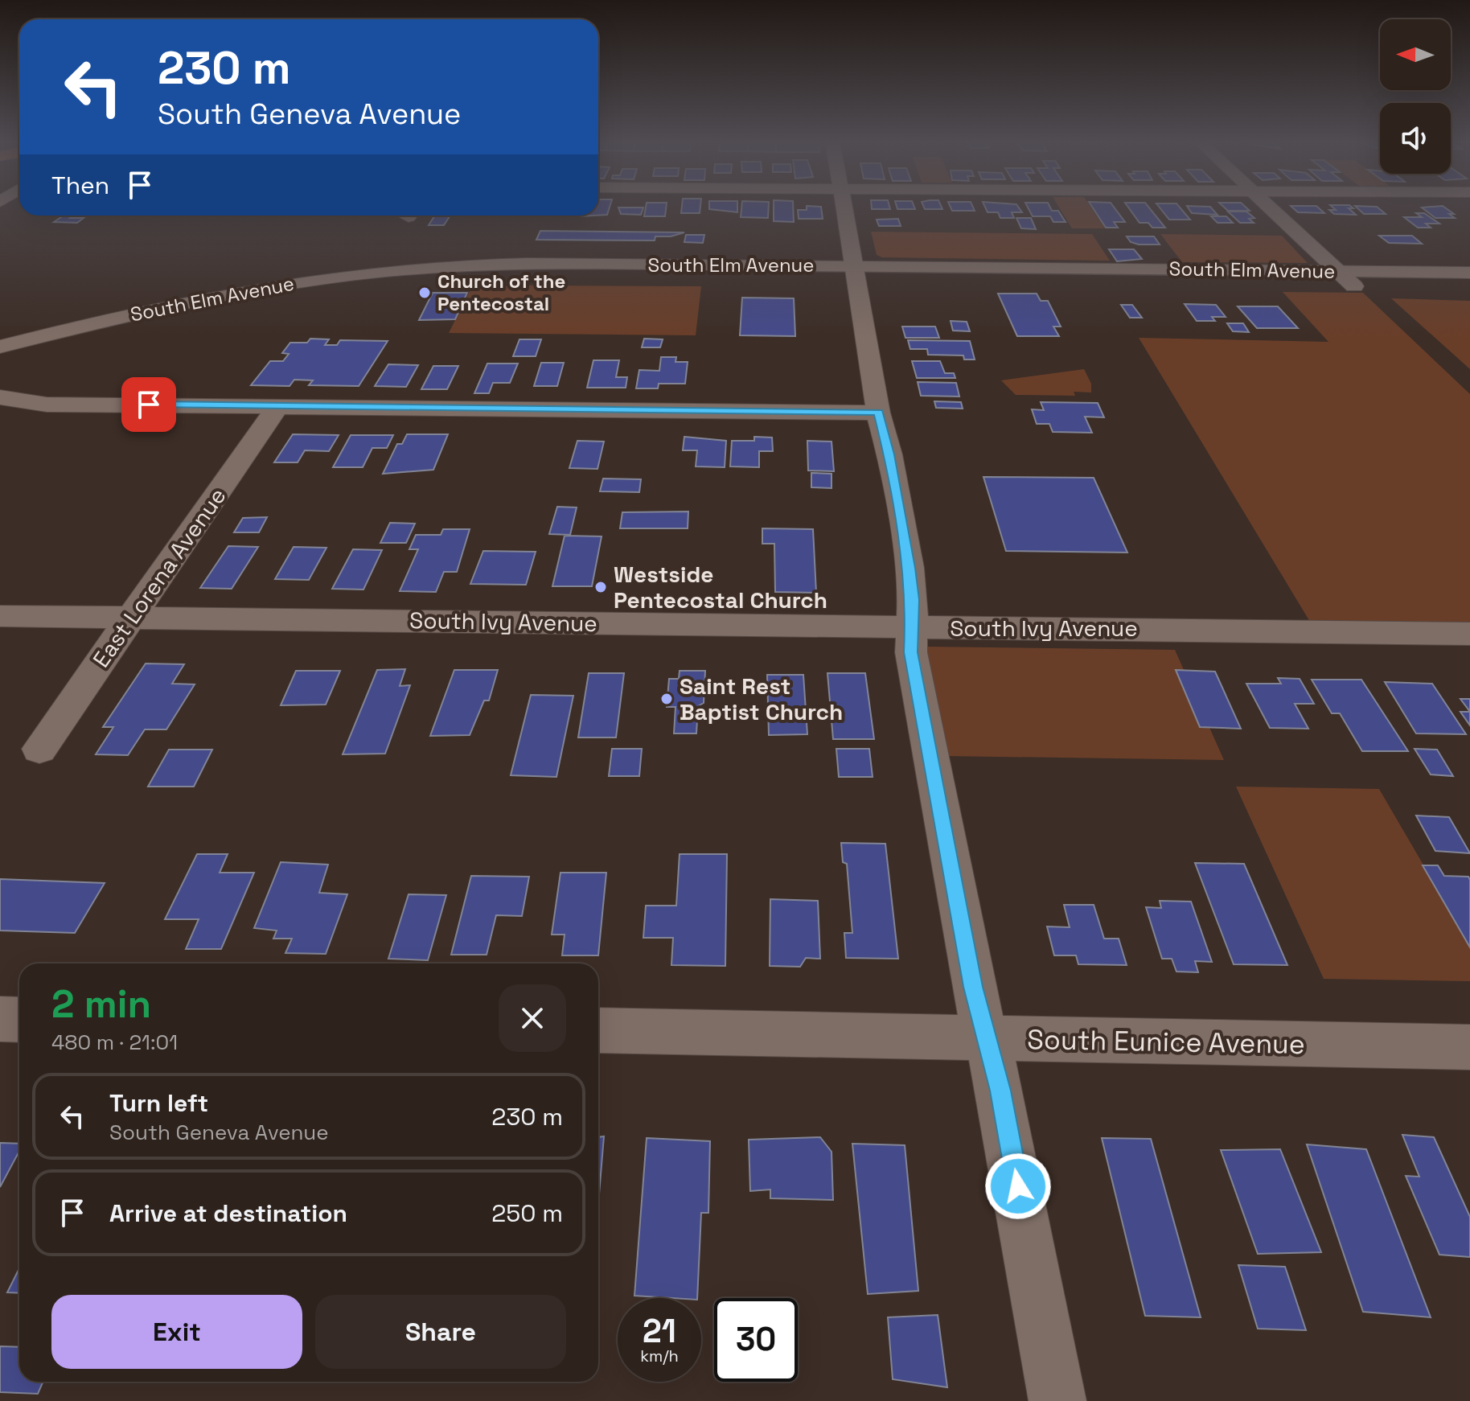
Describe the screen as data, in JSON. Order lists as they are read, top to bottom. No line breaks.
{"streets":{"main road":["South Elm Avenue"],"street":["East Lorena Avenue","South Ivy Avenue","South Eunice Avenue"]},"crossings":[["East Lorena Avenue","South Ivy Avenue"]],"places":["Church of the Pentecostal","Westside Pentecostal Church","Saint Rest Baptist Church"],"north":"left","page":{"turn":["230 m","South Geneva Avenue"],"then":"Then","heading":["2 min","480 m · 21:01"],"list":[{"name":"Turn left","note":"South Geneva Avenue","value":"230 m"},{"name":"Arrive at destination","value":"250 m"}],"buttons":["Exit","Share"],"speed":"21 km/h","limit":"30"}}
